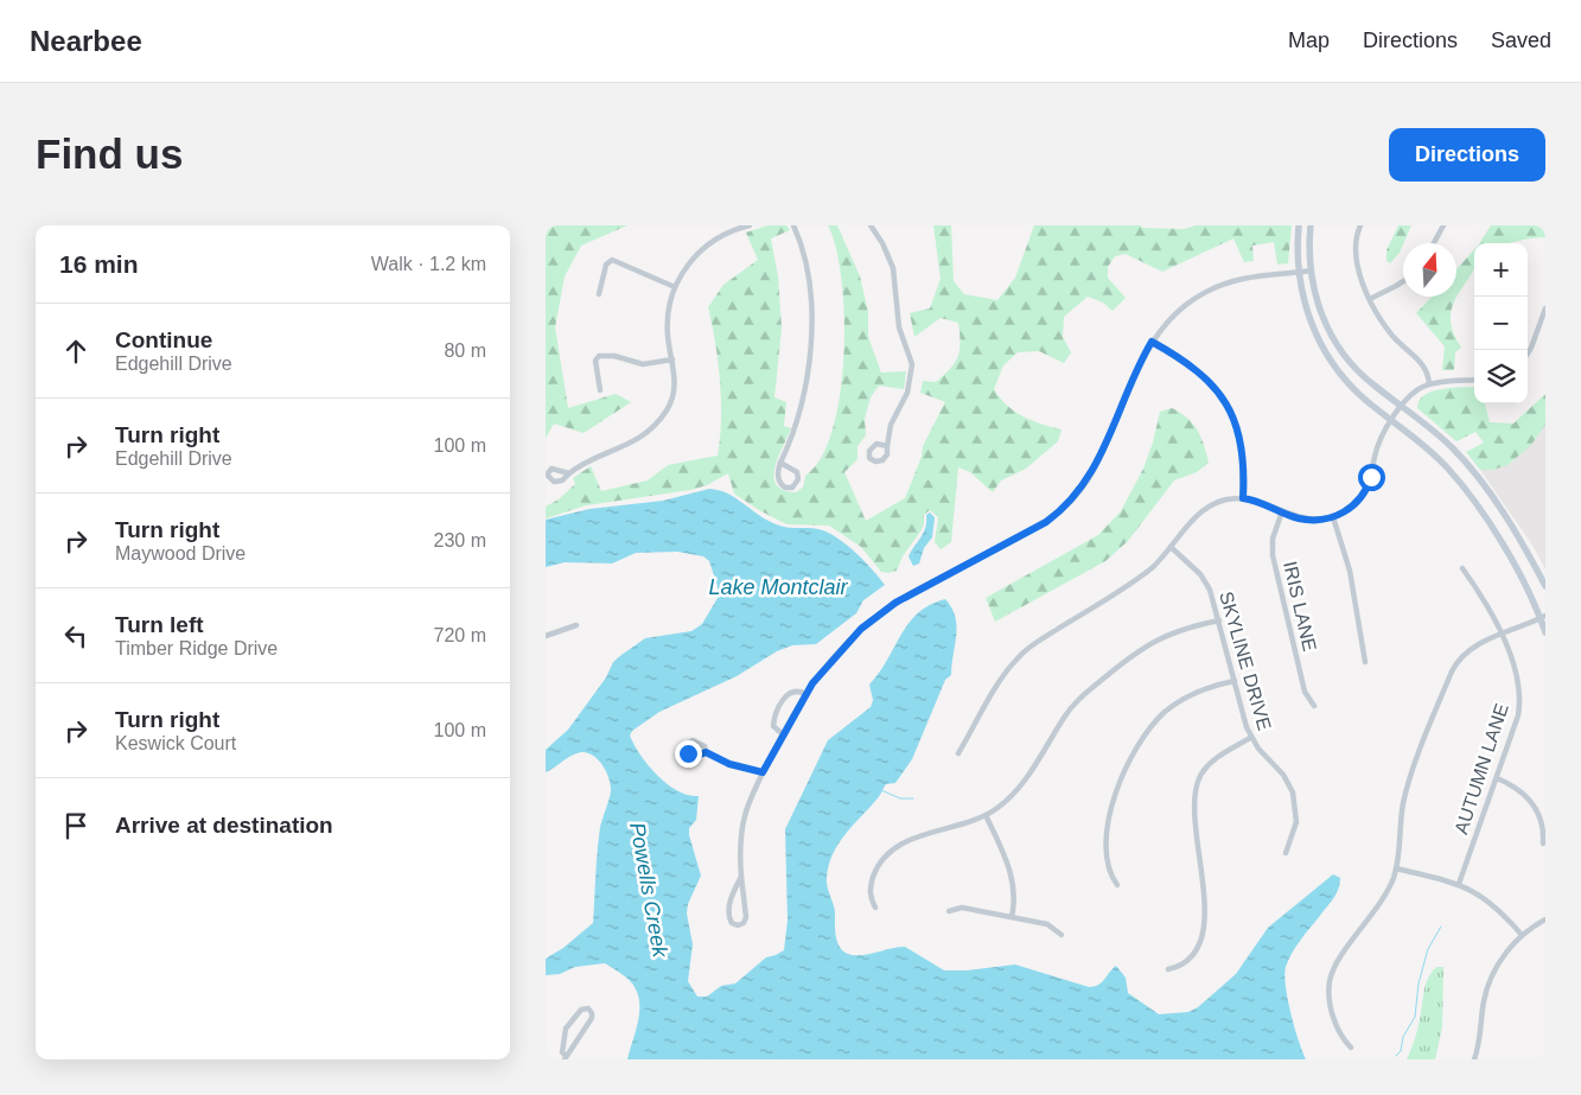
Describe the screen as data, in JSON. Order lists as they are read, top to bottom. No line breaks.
{"streets":{"street":["IRIS LANE","SKYLINE DRIVE","AUTUMN LANE"]},"water":["Lake Montclair","Powells Creek"],"north":"top","page":{"header":"Nearbee","nav":["Map","Directions","Saved"],"buttons":"Directions","title":"Find us","heading":["16 min","Walk · 1.2 km"],"map_buttons":["+","−"],"list":[["Continue","Edgehill Drive","80 m"],["Turn right","Edgehill Drive","100 m"],["Turn right","Maywood Drive","230 m"],["Turn left","Timber Ridge Drive","720 m"],["Turn right","Keswick Court","100 m"],"Arrive at destination"]}}
